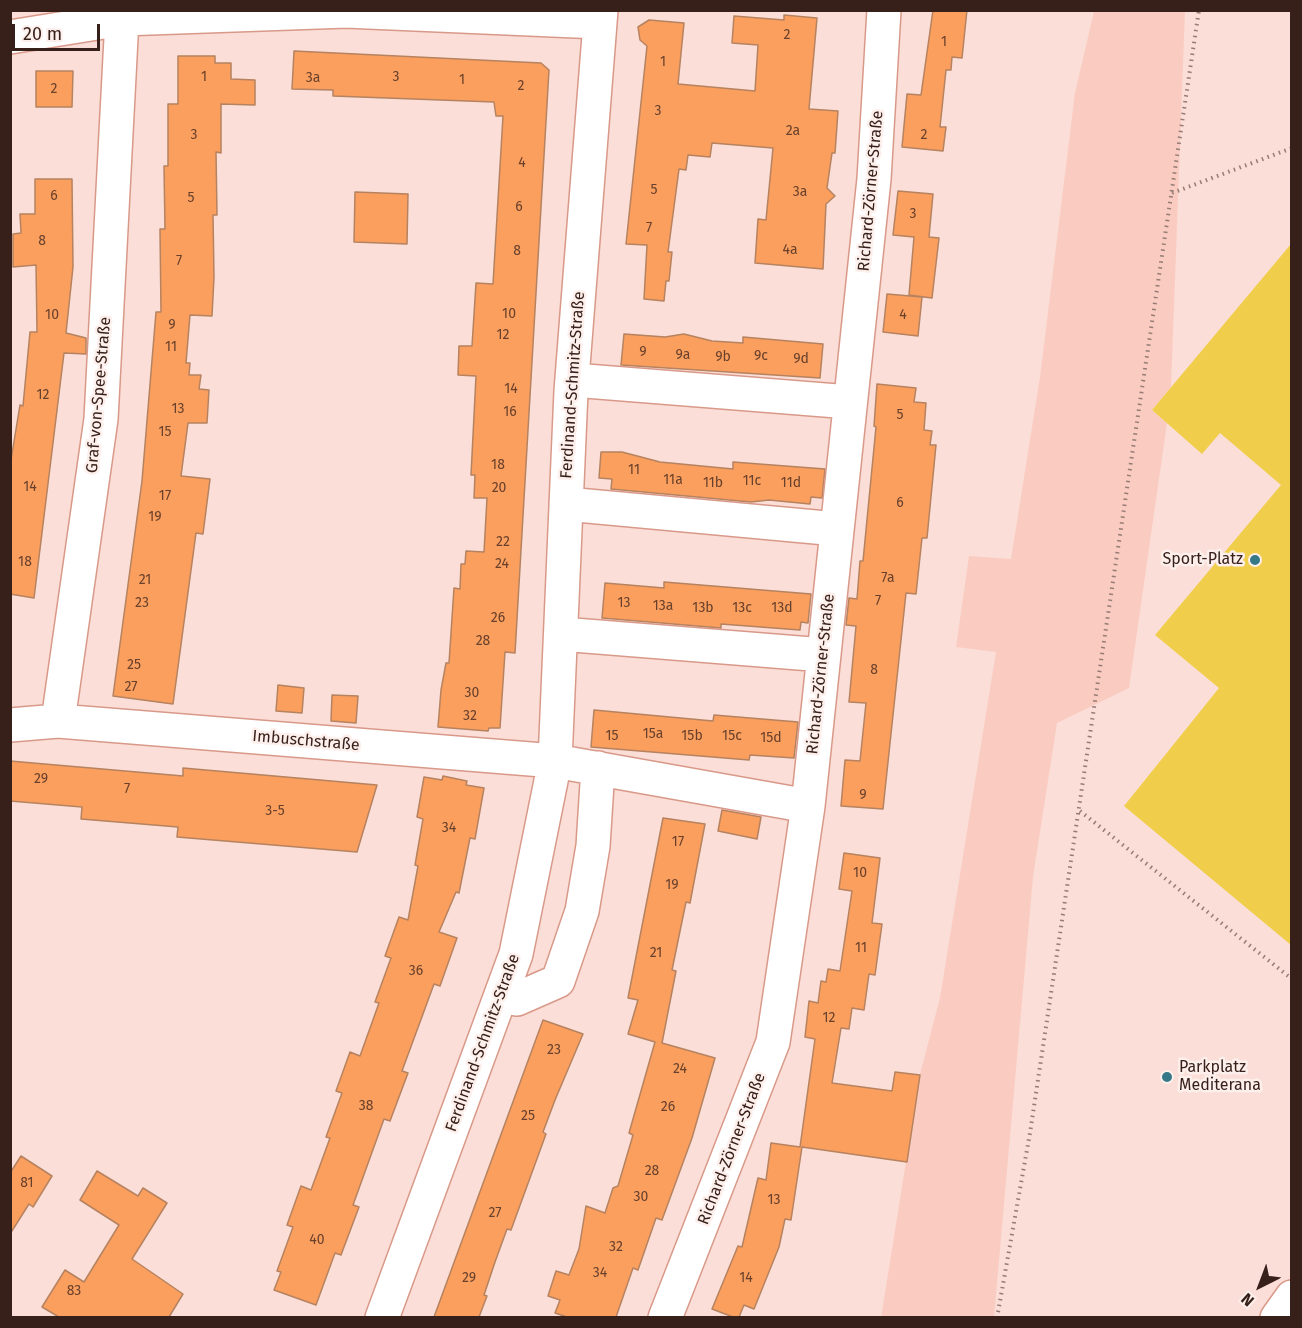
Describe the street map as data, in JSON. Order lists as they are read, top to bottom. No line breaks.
{"streets":{"street":["Richard-Zörner-Straße","Ferdinand-Schmitz-Straße","Graf-von-Spee-Straße","Imbuschstraße"]},"crossings":[["Ferdinand-Schmitz-Straße","Imbuschstraße"],["Graf-von-Spee-Straße","Imbuschstraße"]],"places":["Sport-Platz","Parkplatz Mediterana"],"house_numbers":["2","1","1","1","3","3a","1","2","2","3","2a","3","2","4","5","3a","6","5","6","3","7","8","4a","8","7","10","10","4","9","12","11","9","9a","9c","9b","9d","14","12","13","16","5","15","18","11","11a","11c","11b","11d","14","20","17","6","19","22","18","24","7a","21","7","23","13","13a","13b","13c","13d","26","28","25","8","27","30","32","15a","15","15b","15c","15d","29","7","9","3-5","34","17","10","19","11","21","36","12","23","24","38","26","25","28","81","30","13","27","40","32","34","29","14","83"],"scale_bar":"20 m","north":"bottom left"}
